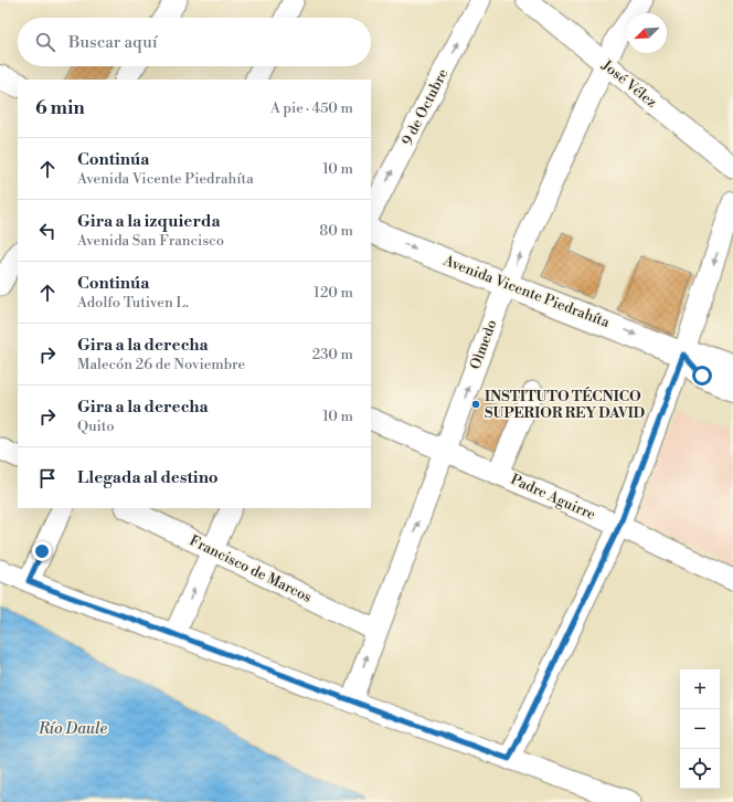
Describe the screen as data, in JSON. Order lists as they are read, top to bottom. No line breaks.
{"streets":{"main road":["Avenida Vicente Piedrahíta"],"street":["José Vélez","9 de Octubre","Olmedo","Padre Aguirre","Francisco de Marcos"]},"crossings":[["José Vélez","Olmedo"],["Avenida Vicente Piedrahíta","Olmedo"],["Olmedo","Padre Aguirre"],["Olmedo","Francisco de Marcos"]],"one_way":["9 de Octubre","Avenida Vicente Piedrahíta"],"water":["Río Daule"],"places":["INSTITUTO TÉCNICO SUPERIOR REY DAVID"],"north":"bottom left","page":{"search":"Buscar aquí","heading":["6 min","A pie · 450 m"],"list":[["Continúa","Avenida Vicente Piedrahíta","10 m"],["Gira a la izquierda","Avenida San Francisco","80 m"],["Continúa","Adolfo Tutiven L.","120 m"],["Gira a la derecha","Malecón 26 de Noviembre","230 m"],["Gira a la derecha","Quito","10 m"],"Llegada al destino"],"map_buttons":["+","−"]}}
